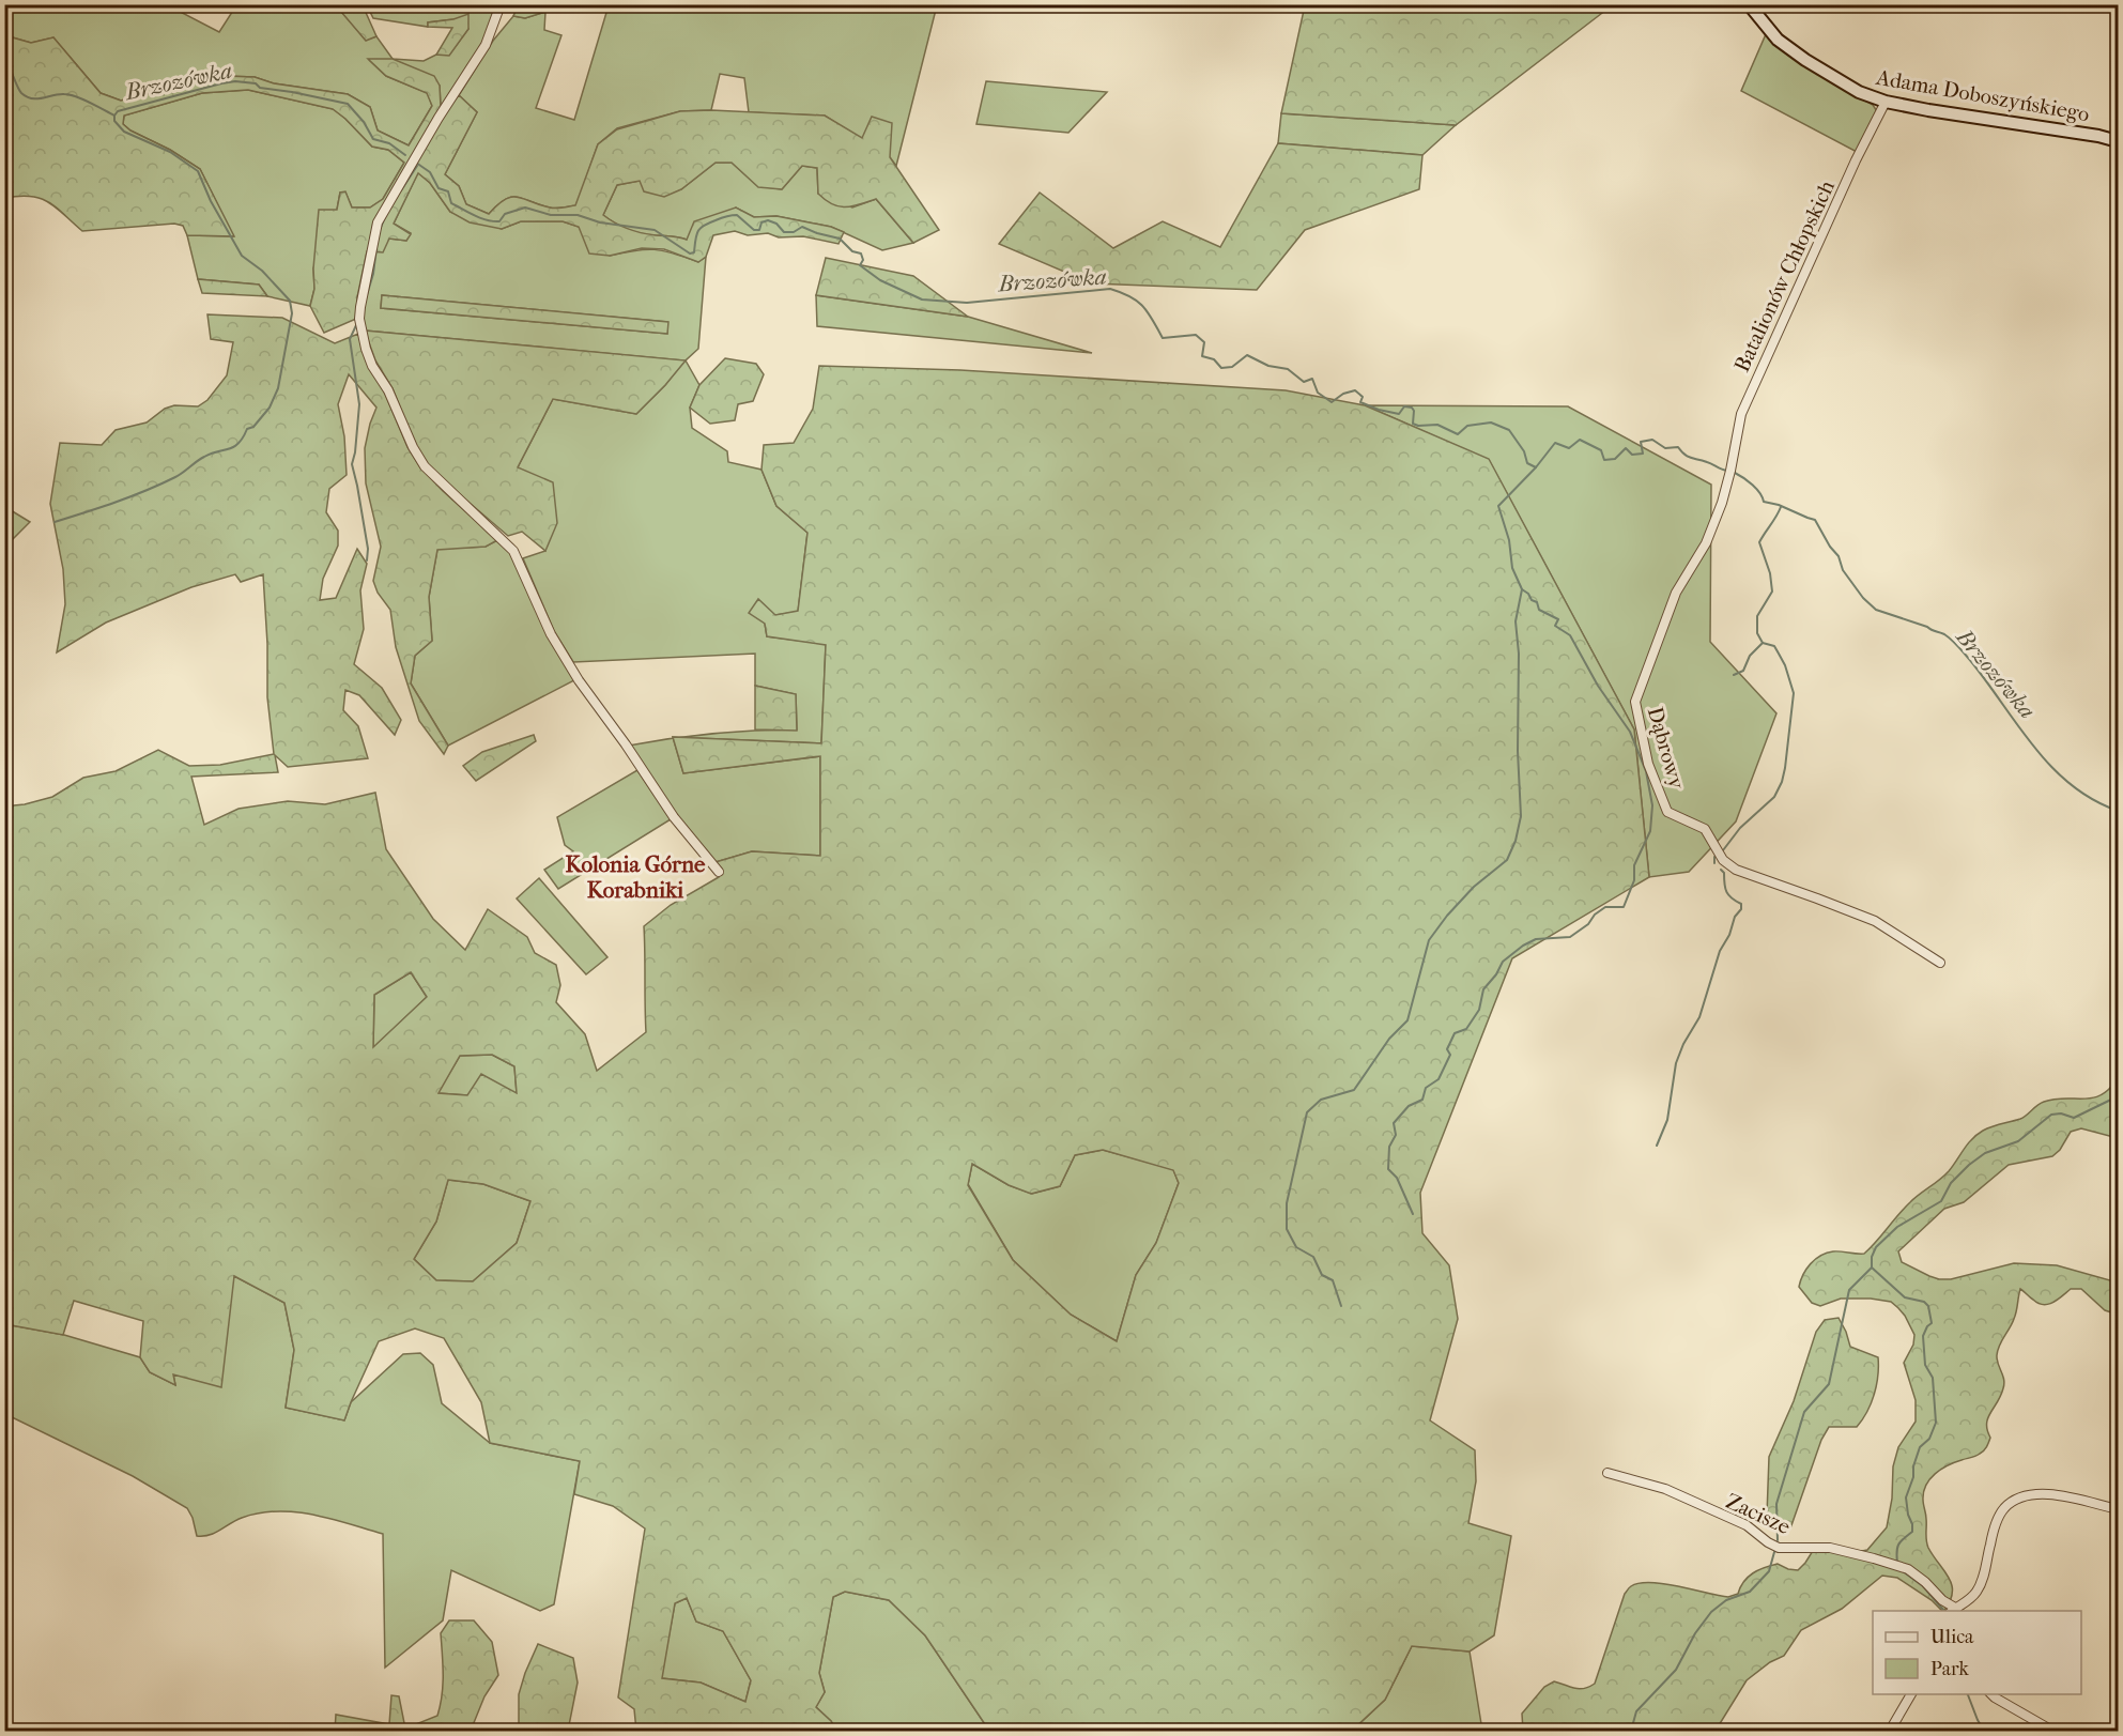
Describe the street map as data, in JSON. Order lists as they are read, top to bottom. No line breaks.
{"streets":{"street":["Adama Doboszyńskiego","Batalionów Chłopskich","Dąbrowy","Zacisze"]},"crossings":[["Adama Doboszyńskiego","Batalionów Chłopskich"],["Batalionów Chłopskich","Dąbrowy"]],"districts":["Kolonia Górne Korabniki"],"water":["Brzozówka"],"legend":["Ulica","Park"]}
